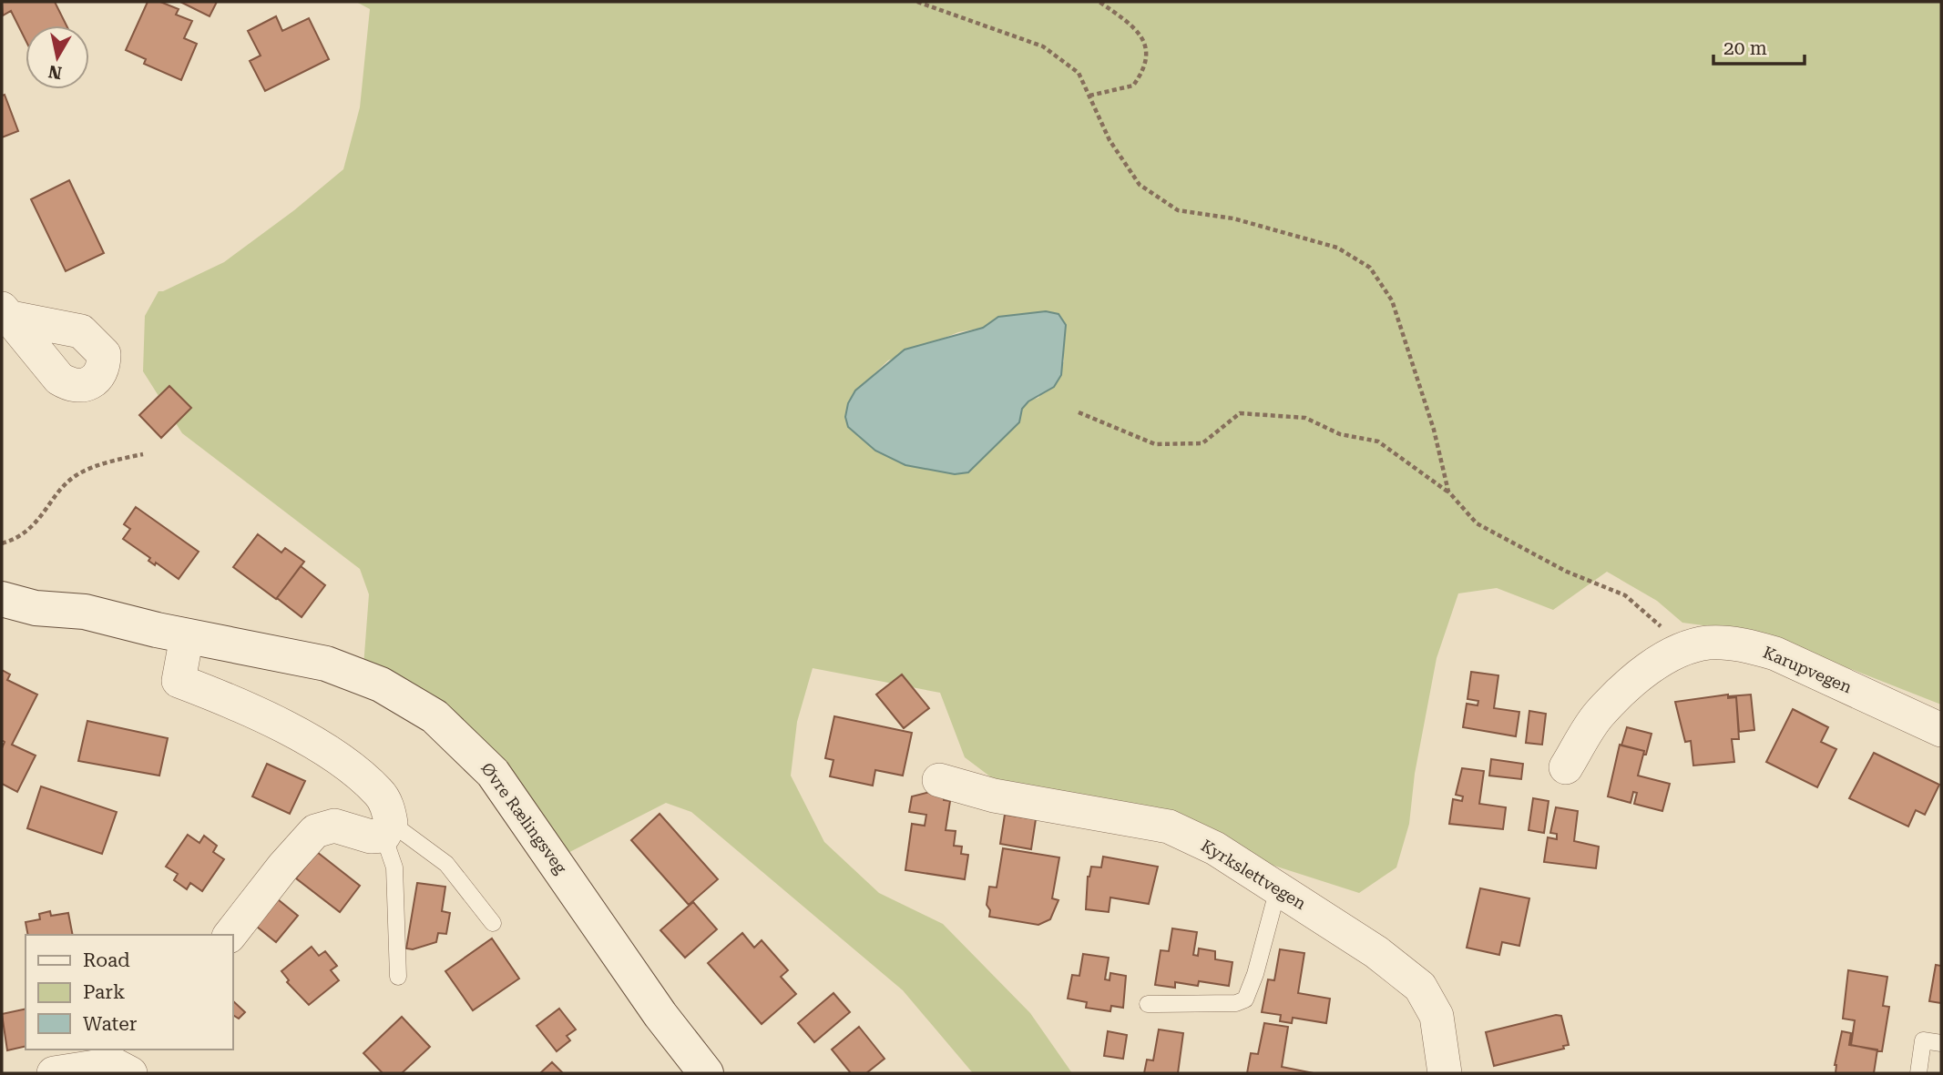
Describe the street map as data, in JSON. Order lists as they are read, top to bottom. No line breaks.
{"streets":{"main road":["Øvre Rælingsveg"],"street":["Karupvegen","Kyrkslettvegen"]},"legend":["Road","Park","Water"],"scale_bar":"20 m","north":"bottom"}
